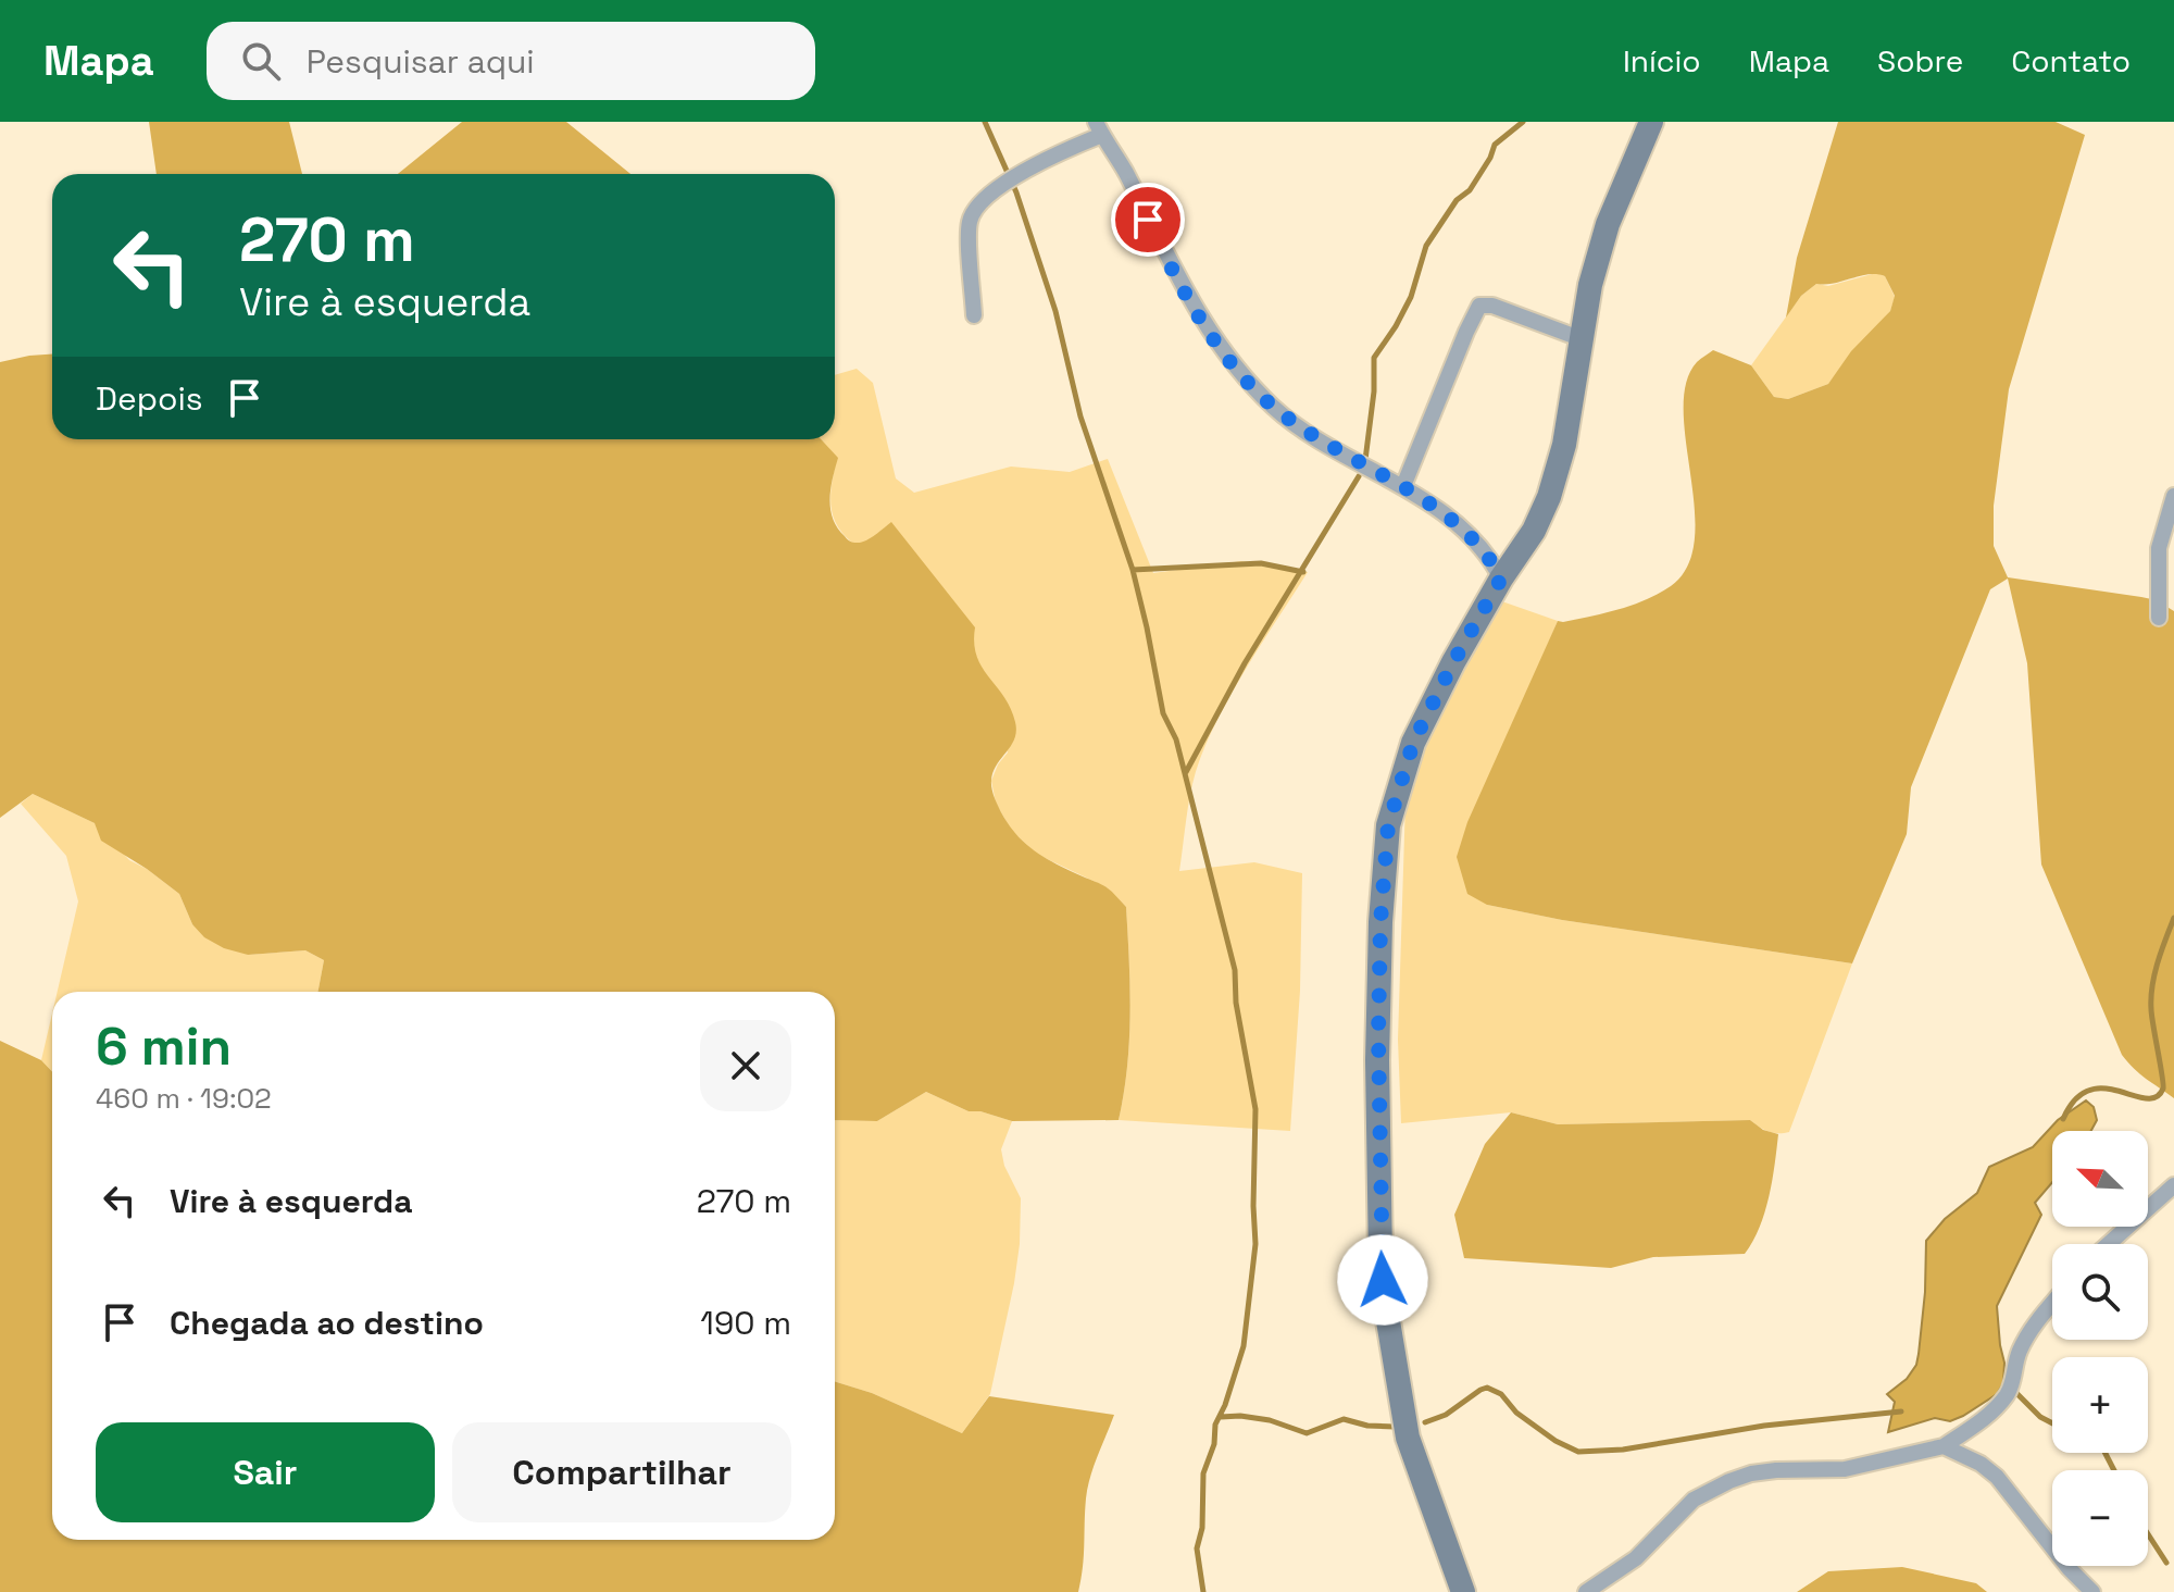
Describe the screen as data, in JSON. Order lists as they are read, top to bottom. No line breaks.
{"north":"top left","page":{"header":"Mapa","search":"Pesquisar aqui","nav":["Início","Mapa","Sobre","Contato"],"turn":["270 m","Vire à esquerda"],"then":"Depois","heading":["6 min","460 m · 19:02"],"map_buttons":["+","−"],"list":[{"name":"Vire à esquerda","value":"270 m"},{"name":"Chegada ao destino","value":"190 m"}],"buttons":["Sair","Compartilhar"]}}
